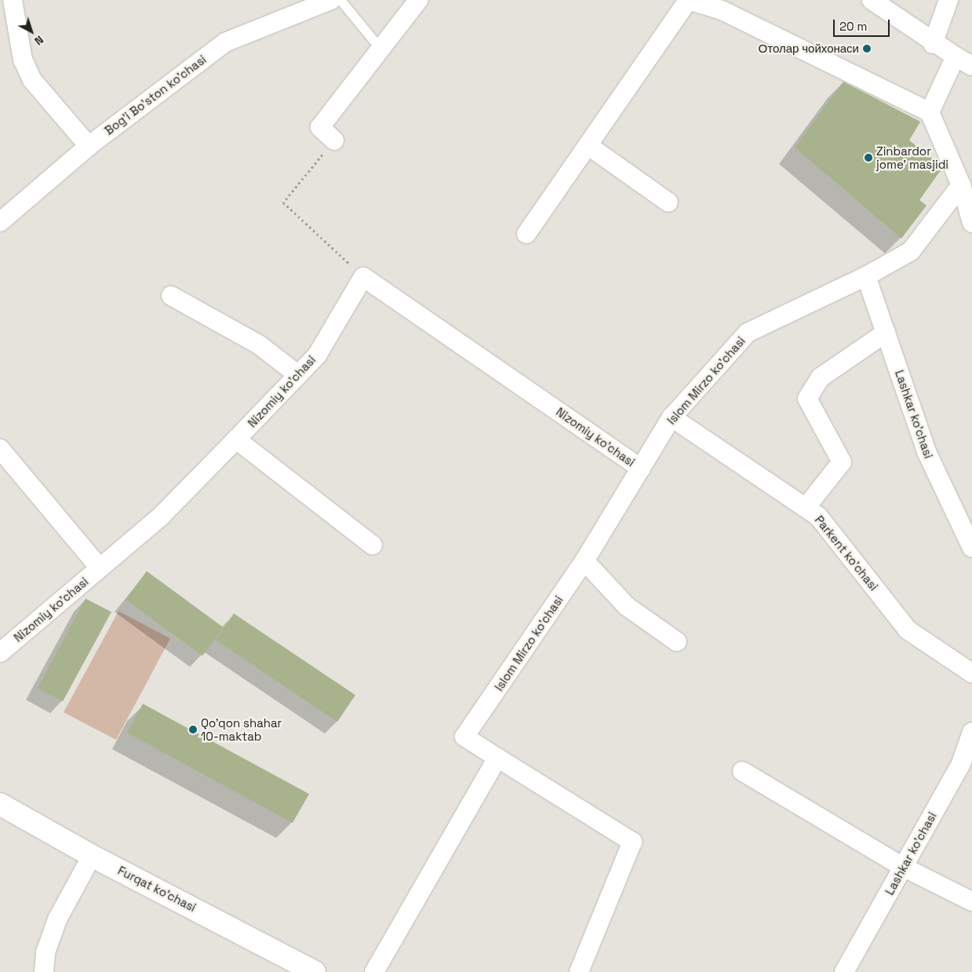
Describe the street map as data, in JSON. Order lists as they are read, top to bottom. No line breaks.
{"streets":{"main road":["Furqat ko'chasi"],"street":["Bog'i Bo'ston ko'chasi","Islom Mirzo ko'chasi","Nizomiy ko'chasi","Lashkar ko'chasi","Parkent ko'chasi"]},"crossings":[["Islom Mirzo ko'chasi","Nizomiy ko'chasi"],["Islom Mirzo ko'chasi","Lashkar ko'chasi"],["Islom Mirzo ko'chasi","Parkent ko'chasi"]],"places":["Отолар чойхонаси","Zinbardor jome' masjidi","Qo'qon shahar 10-maktab"],"scale_bar":"20 m","north":"bottom right"}
